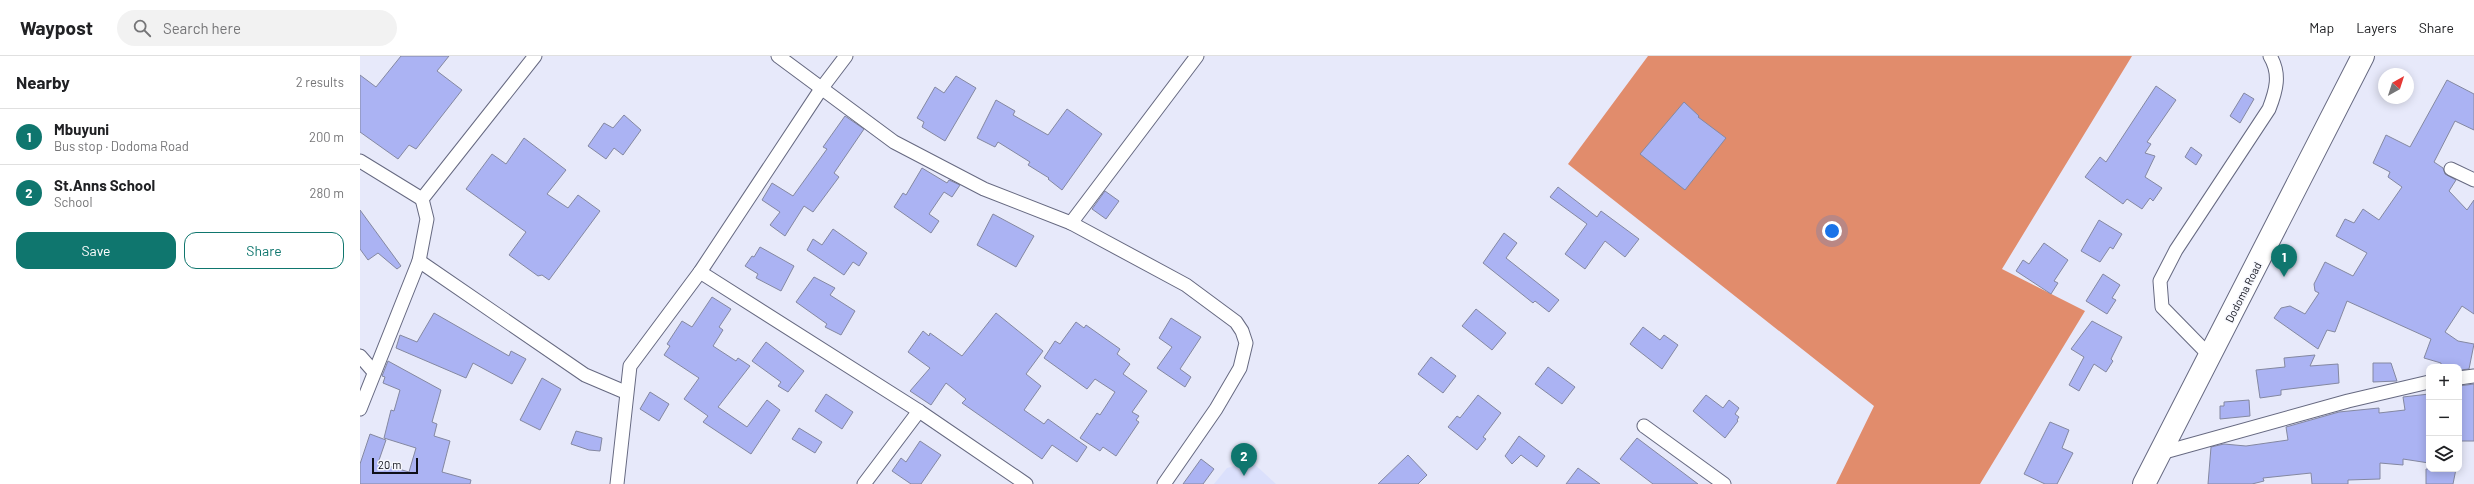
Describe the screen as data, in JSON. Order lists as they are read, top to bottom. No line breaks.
{"streets":{"highway":["Dodoma Road"]},"scale_bar":"20 m","north":"top right","page":{"header":"Waypost","search":"Search here","nav":["Map","Layers","Share"],"heading":["Nearby","2 results"],"list":[{"mark":"1","name":"Mbuyuni","note":"Bus stop · Dodoma Road","value":"200 m"},{"mark":"2","name":"St.Anns School","note":"School","value":"280 m"}],"buttons":["Save","Share"],"pins":["1","2"],"map_buttons":["+","−"],"scale":"20 m"}}
